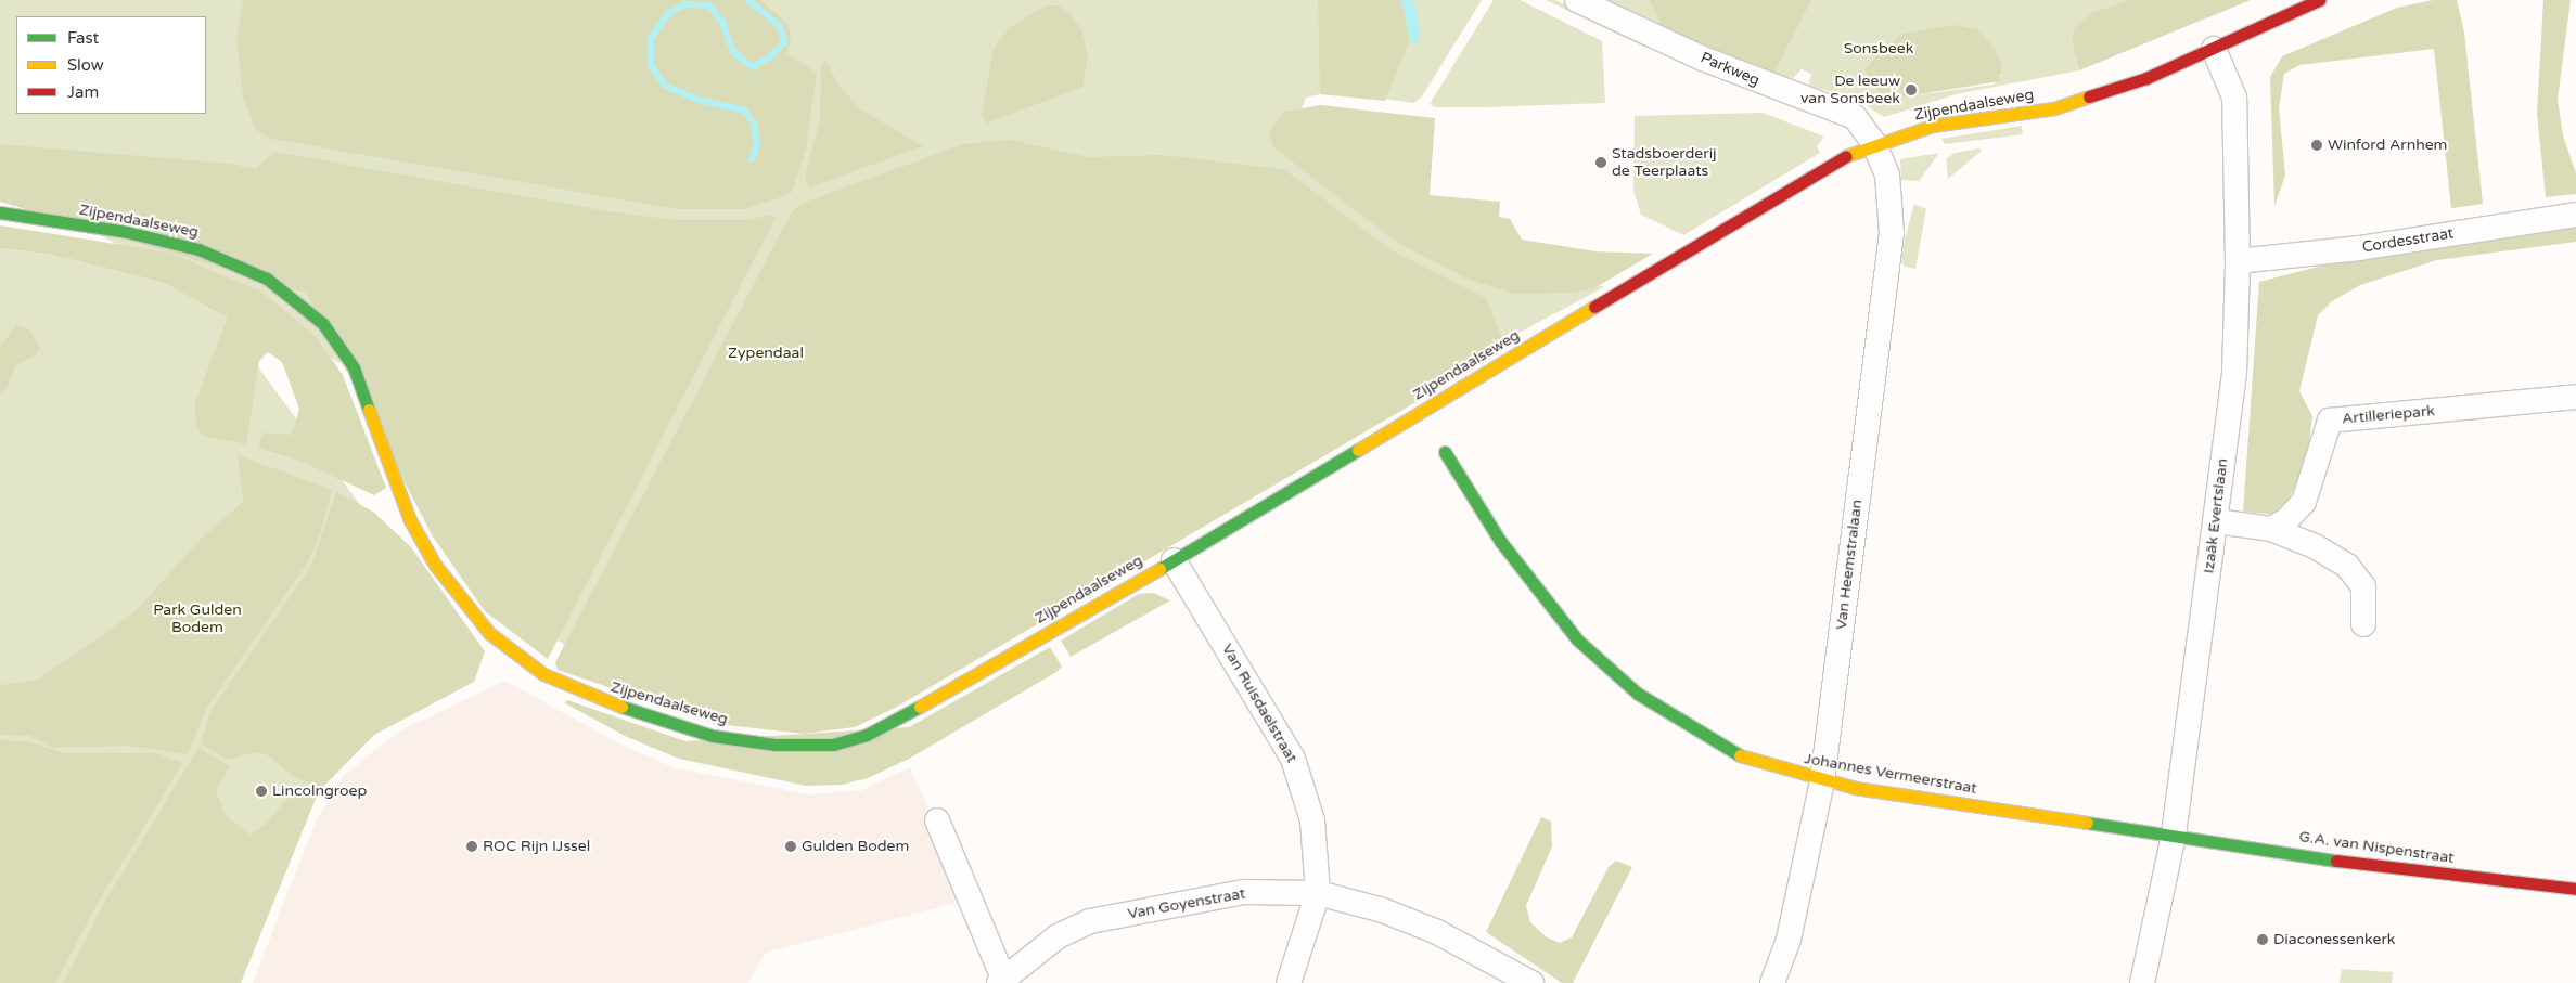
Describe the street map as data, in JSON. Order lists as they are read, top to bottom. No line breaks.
{"streets":{"main road":["Zijpendaalseweg","Johannes Vermeerstraat","G.A. van Nispenstraat"],"street":["Parkweg","Cordesstraat","Artilleriepark","Izaäk Evertslaan","Van Heemstralaan","Van Ruisdaelstraat","Van Goyenstraat"]},"crossings":[["Parkweg","Zijpendaalseweg"],["Parkweg","Van Heemstralaan"],["Zijpendaalseweg","Izaäk Evertslaan"],["Zijpendaalseweg","Van Heemstralaan"],["Zijpendaalseweg","Van Ruisdaelstraat"],["Cordesstraat","Izaäk Evertslaan"],["Izaäk Evertslaan","Johannes Vermeerstraat"],["Izaäk Evertslaan","G.A. van Nispenstraat"],["Van Heemstralaan","Johannes Vermeerstraat"],["Van Ruisdaelstraat","Van Goyenstraat"],["Johannes Vermeerstraat","G.A. van Nispenstraat"]],"parks":["Sonsbeek","Zypendaal","Park Gulden Bodem"],"places":["De leeuw van Sonsbeek","Winford Arnhem","Stadsboerderij de Teerplaats","Lincolngroep","ROC Rijn IJssel","Gulden Bodem","Diaconessenkerk"],"legend":["Fast","Slow","Jam"]}
